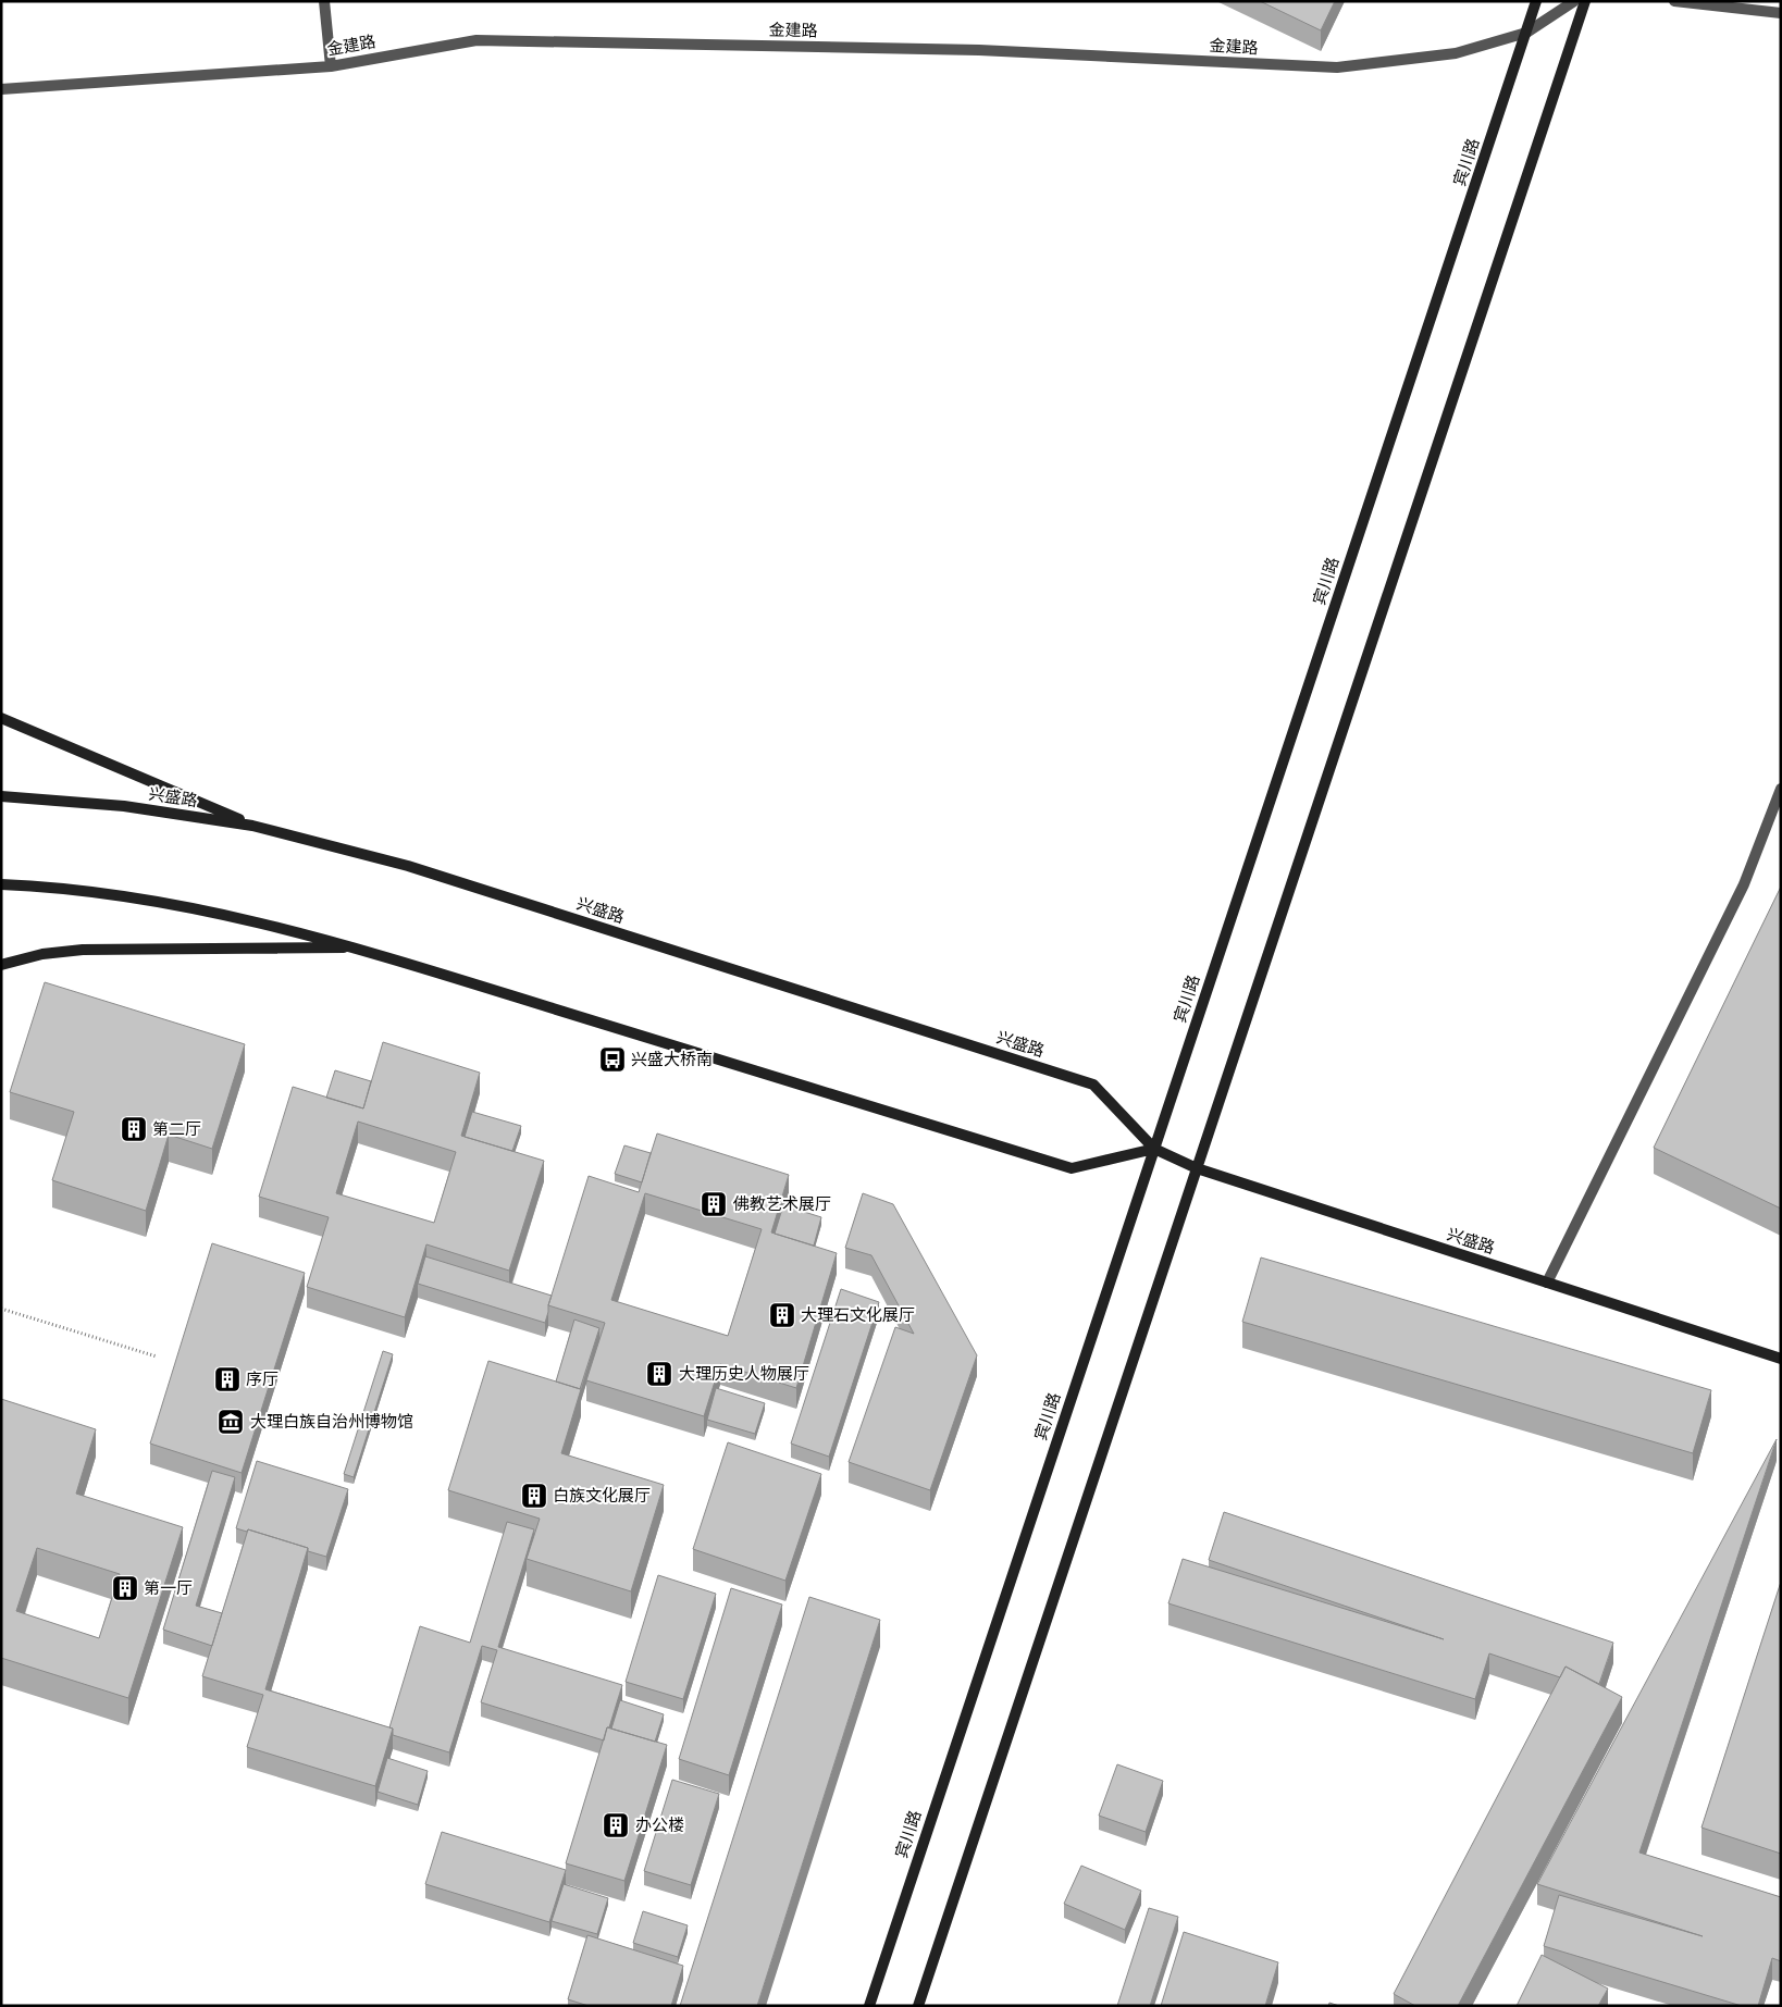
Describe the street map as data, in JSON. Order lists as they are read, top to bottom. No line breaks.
{"streets":{"main road":["宾川路","兴盛路"],"street":["金建路"]},"crossings":[["金建路","宾川路"],["宾川路","兴盛路"]],"places":{"bus stop":["兴盛大桥南"],"building":["第二厅","佛教艺术展厅","大理石文化展厅","大理历史人物展厅","序厅","白族文化展厅","第一厅","办公楼"],"museum":["大理白族自治州博物馆"]}}
